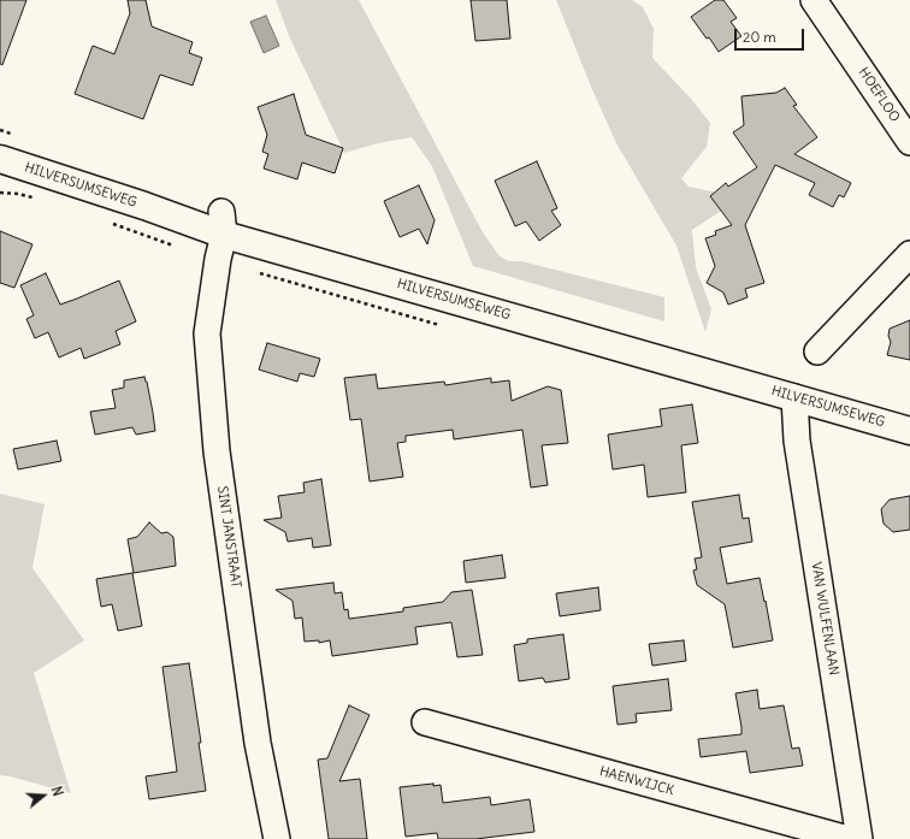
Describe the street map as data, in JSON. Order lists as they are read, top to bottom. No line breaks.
{"streets":{"main road":["HILVERSUMSEWEG"],"street":["HOEFLOO","SINT JANSTRAAT","VAN WULFENLAAN","HAENWIJCK"]},"crossings":[["HILVERSUMSEWEG","SINT JANSTRAAT"],["HILVERSUMSEWEG","VAN WULFENLAAN"]],"scale_bar":"20 m","north":"right"}
